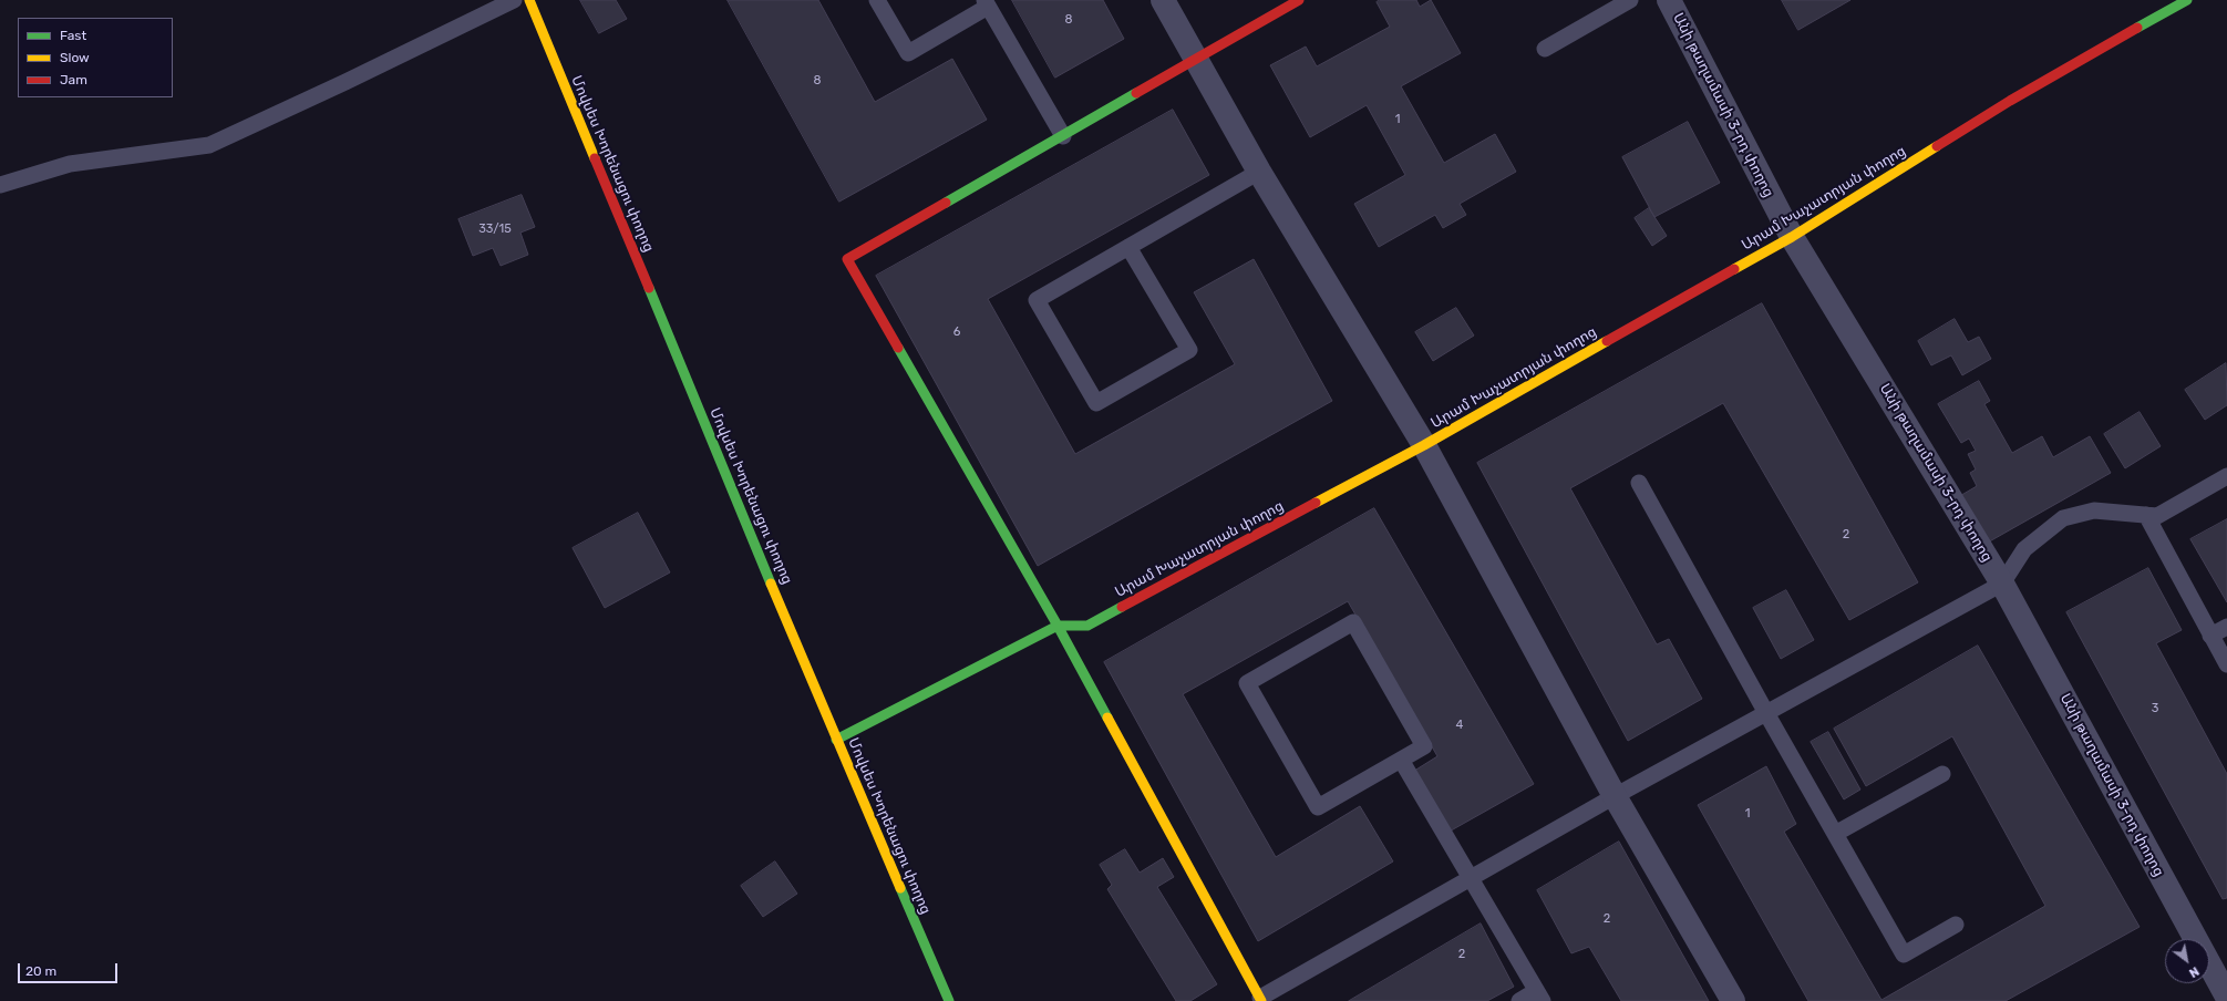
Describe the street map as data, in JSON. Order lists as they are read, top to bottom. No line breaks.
{"streets":{"main road":["Մովսես Խորենացու փողոց","Արամ Խաչատրյան փողոց"],"street":["Անի թաղամասի 3-րդ փողոց"]},"crossings":[["Անի թաղամասի 3-րդ փողոց","Արամ Խաչատրյան փողոց"],["Մովսես Խորենացու փողոց","Արամ Խաչատրյան փողոց"]],"house_numbers":["8","8","1","33/15","6","2","3","4","1","2","2"],"legend":["Fast","Slow","Jam"],"scale_bar":"20 m","north":"bottom right"}
